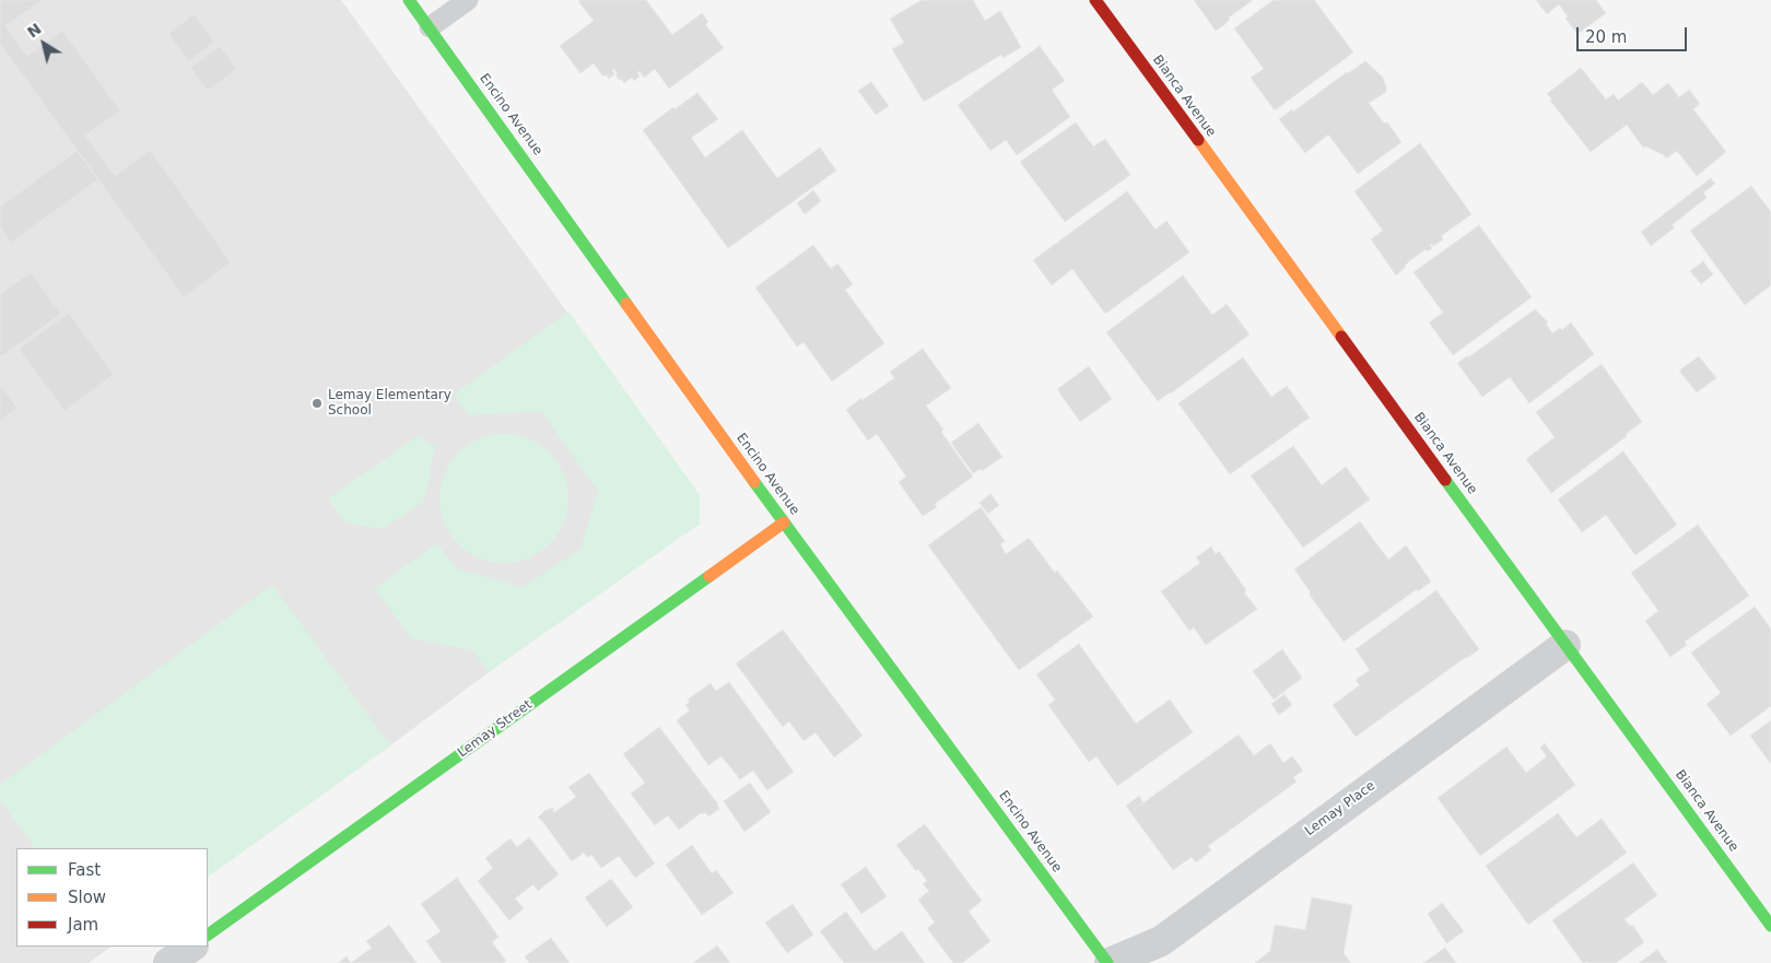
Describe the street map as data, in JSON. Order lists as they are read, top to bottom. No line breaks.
{"streets":{"street":["Bianca Avenue","Encino Avenue","Lemay Street","Lemay Place"]},"crossings":[["Bianca Avenue","Lemay Place"],["Encino Avenue","Lemay Street"],["Encino Avenue","Lemay Place"]],"places":["Lemay Elementary School"],"legend":["Fast","Slow","Jam"],"scale_bar":"20 m","north":"top left"}
